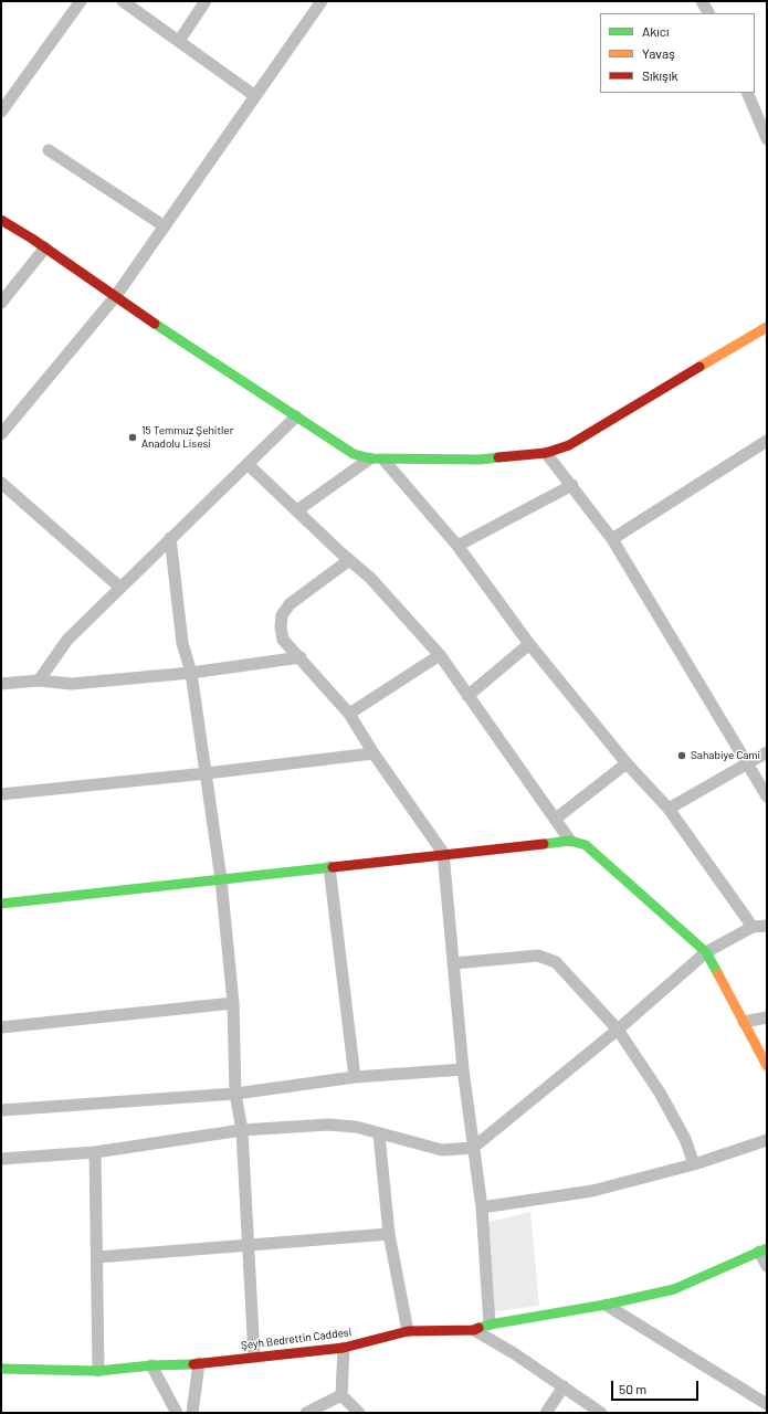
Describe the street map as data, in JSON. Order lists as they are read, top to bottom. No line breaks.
{"streets":{"street":["Şeyh Bedrettin Caddesi"]},"places":["15 Temmuz Şehitler Anadolu Lisesi","Sahabiye Cami"],"legend":["Akıcı","Yavaş","Sıkışık"],"scale_bar":"50 m"}
